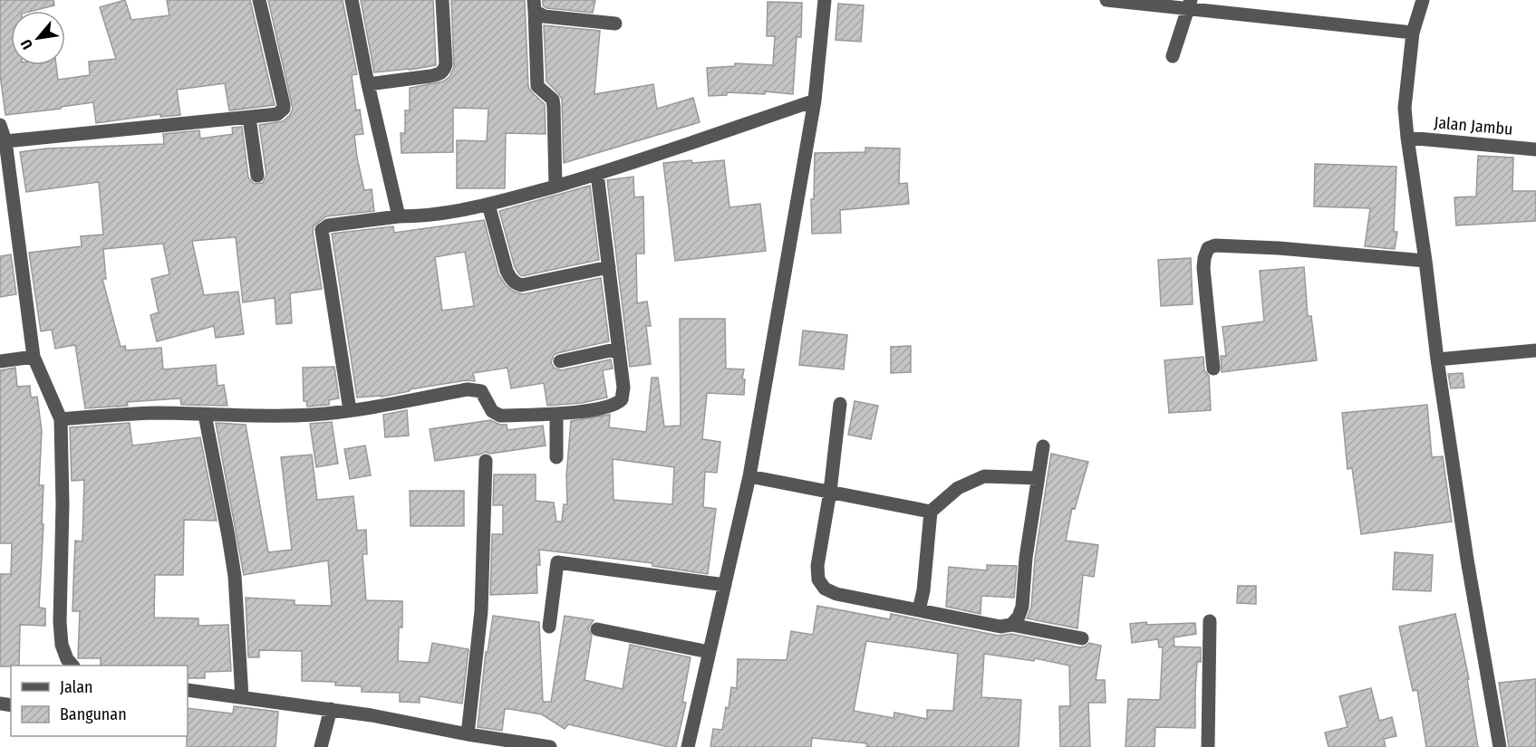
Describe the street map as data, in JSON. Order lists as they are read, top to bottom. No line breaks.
{"streets":{"street":["Jalan Jambu"]},"legend":["Jalan","Bangunan"],"north":"bottom left"}
